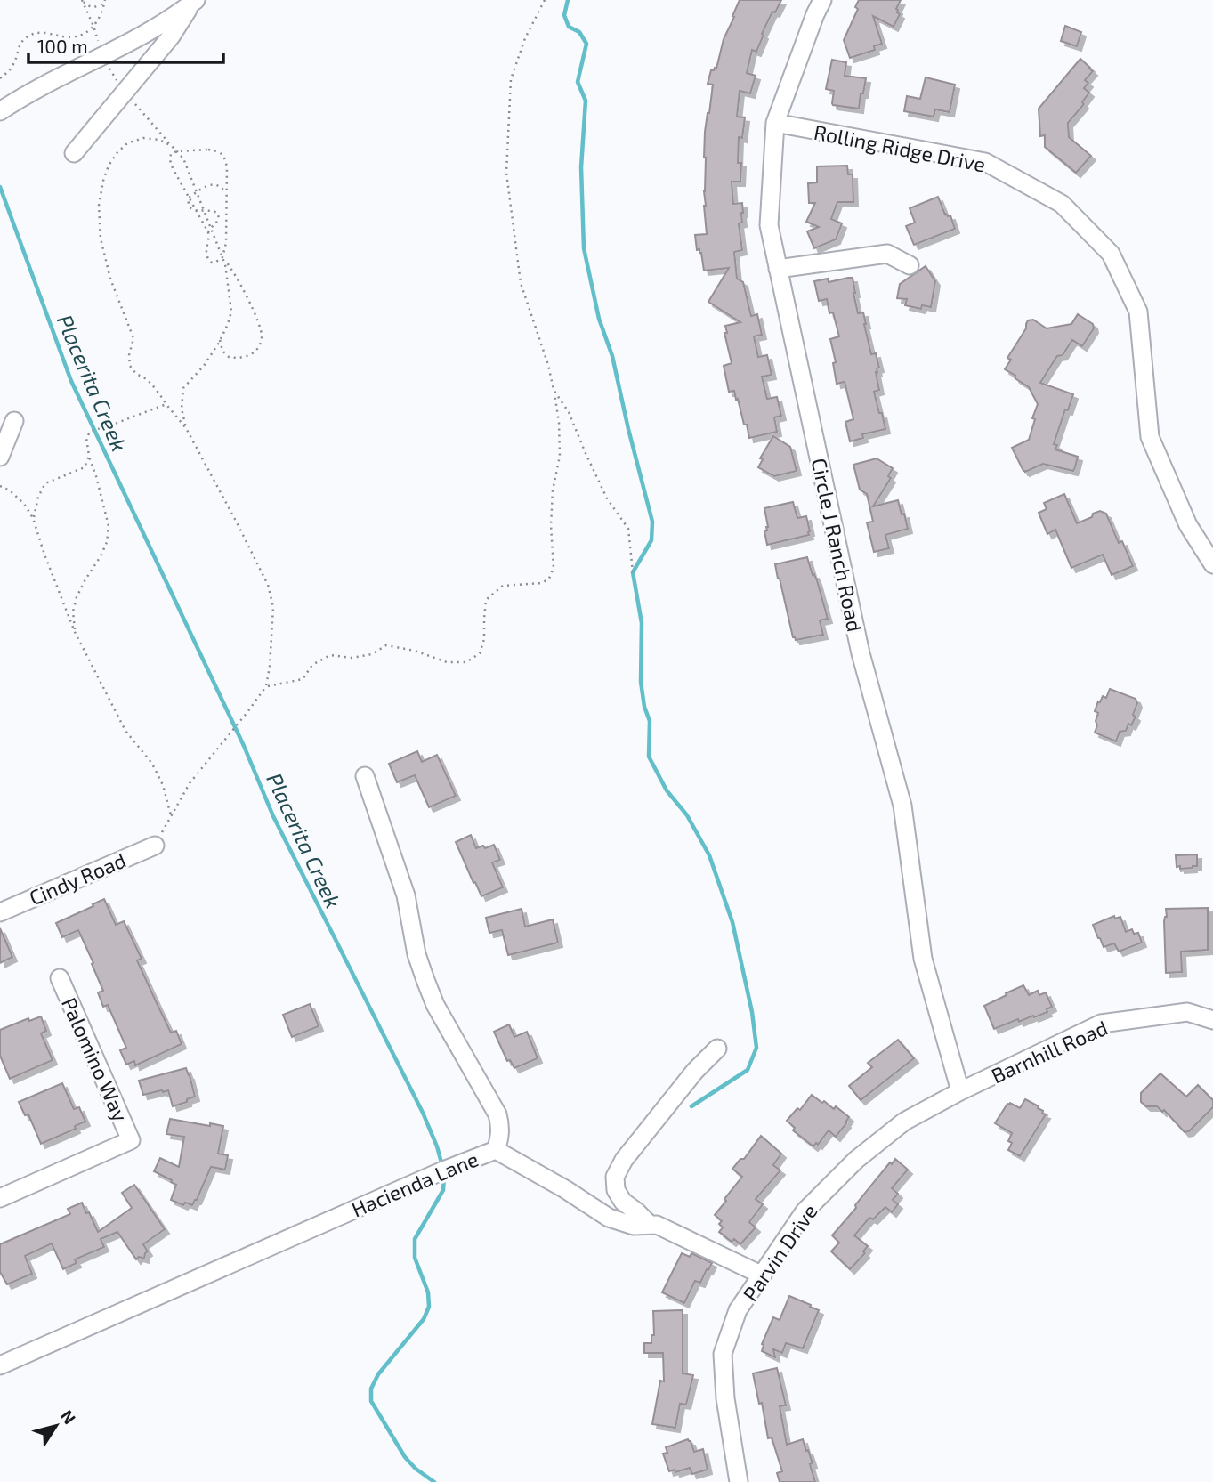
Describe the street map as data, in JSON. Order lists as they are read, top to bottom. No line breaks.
{"streets":{"street":["Rolling Ridge Drive","Circle J Ranch Road","Cindy Road","Barnhill Road","Palomino Way","Hacienda Lane","Parvin Drive"]},"crossings":[["Rolling Ridge Drive","Circle J Ranch Road"],["Circle J Ranch Road","Barnhill Road"],["Circle J Ranch Road","Parvin Drive"],["Barnhill Road","Parvin Drive"]],"water":["Placerita Creek"],"scale_bar":"100 m","north":"top right"}
